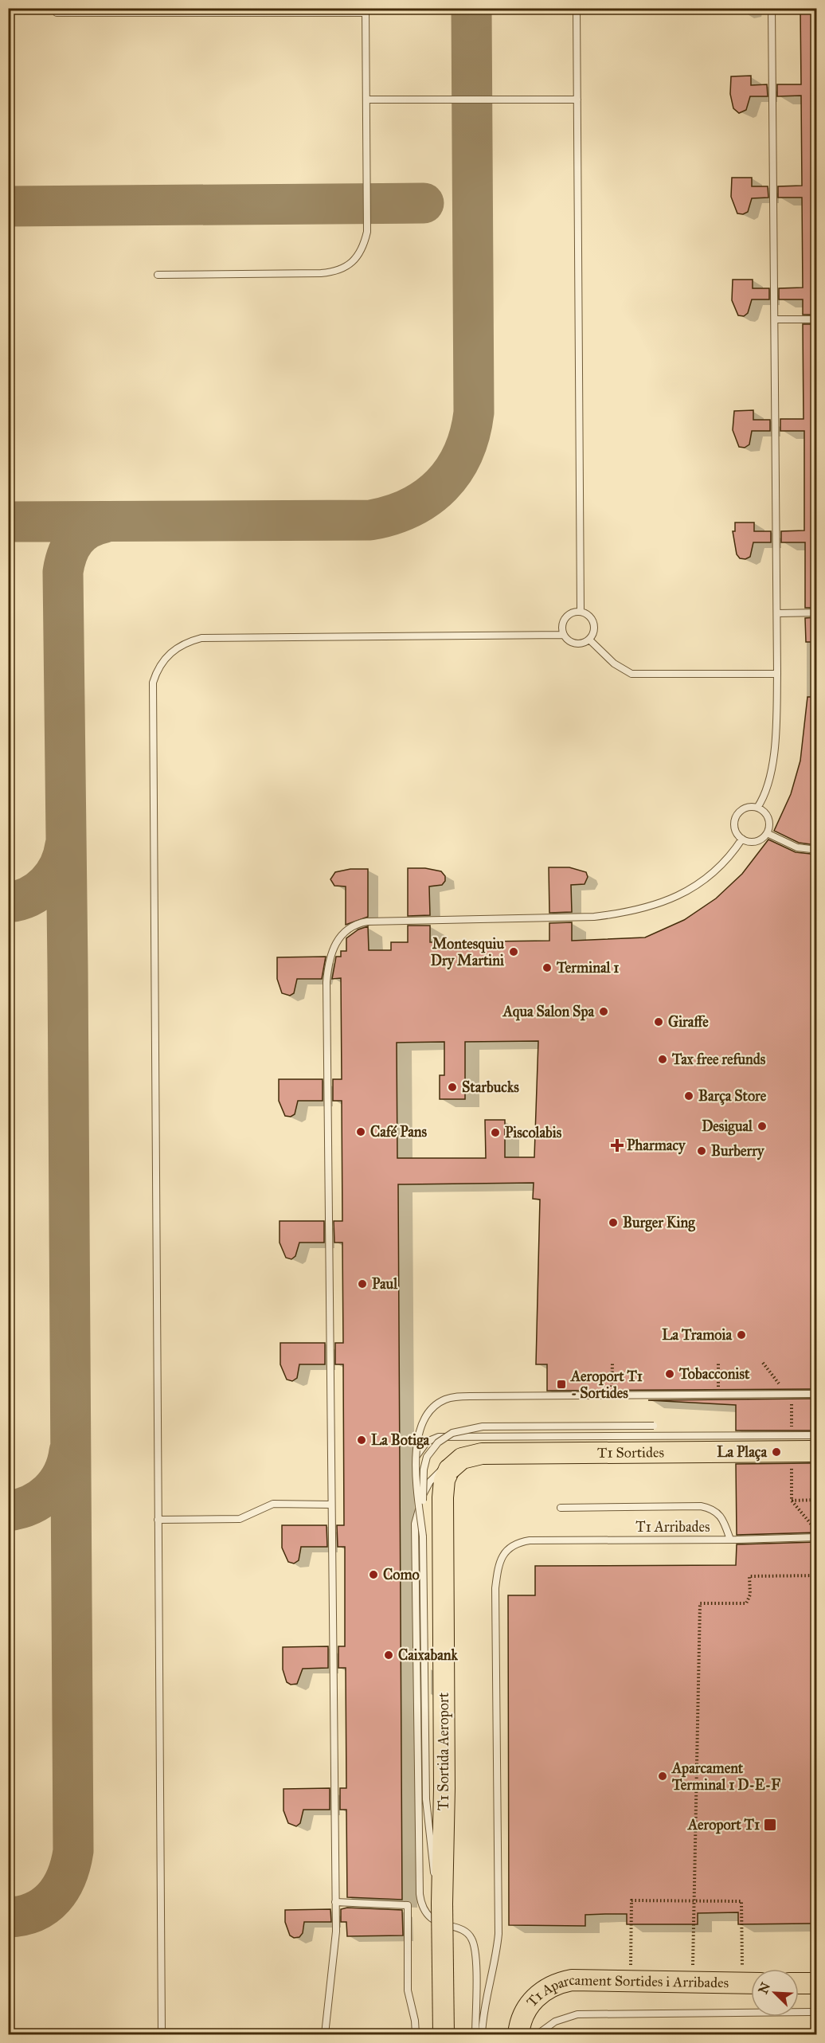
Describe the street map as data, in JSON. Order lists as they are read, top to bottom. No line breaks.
{"streets":{"main road":["T1 Sortides","T1 Sortida Aeroport","T1 Aparcament Sortides i Arribades"],"lane":["T1 Arribades"]},"crossings":[["T1 Sortides","T1 Sortida Aeroport"]],"places":{"other":["Montesquiu Dry Martini","Terminal 1","Aqua Salon Spa","Giraffe","Tax free refunds","Starbucks","Barça Store","Desigual","Café Pans","Piscolabis","Burberry","Burger King","Paul","La Tramoia","Tobacconist","La Botiga","La Plaça","Como","Caixabank","Aparcament Terminal 1 D-E-F"],"health":["Pharmacy"],"transit":["Aeroport T1 - Sortides","Aeroport T1"]},"north":"top left"}
